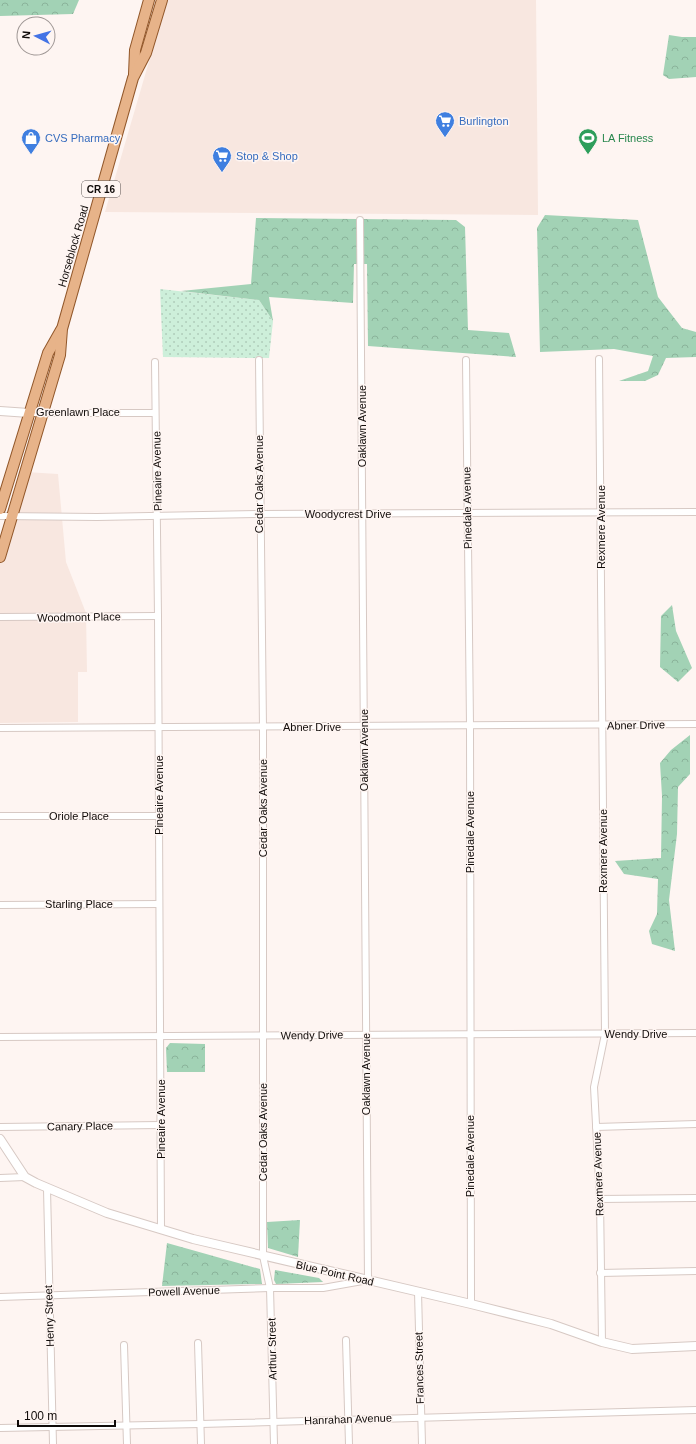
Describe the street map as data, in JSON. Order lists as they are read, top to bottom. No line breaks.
{"streets":{"main road":["CR 16","Horseblock Road"],"street":["Greenlawn Place","Oaklawn Avenue","Pineaire Avenue","Cedar Oaks Avenue","Pinedale Avenue","Woodycrest Drive","Rexmere Avenue","Woodmont Place","Abner Drive","Oriole Place","Starling Place","Wendy Drive","Canary Place","Blue Point Road","Powell Avenue","Henry Street","Arthur Street","Frances Street","Hanrahan Avenue"]},"crossings":[["Horseblock Road","Greenlawn Place"],["Horseblock Road","Woodycrest Drive"],["Greenlawn Place","Pineaire Avenue"],["Oaklawn Avenue","Woodycrest Drive"],["Oaklawn Avenue","Abner Drive"],["Oaklawn Avenue","Wendy Drive"],["Oaklawn Avenue","Blue Point Road"],["Oaklawn Avenue","Powell Avenue"],["Pineaire Avenue","Woodycrest Drive"],["Pineaire Avenue","Woodmont Place"],["Pineaire Avenue","Abner Drive"],["Pineaire Avenue","Oriole Place"],["Pineaire Avenue","Starling Place"],["Pineaire Avenue","Wendy Drive"],["Pineaire Avenue","Canary Place"],["Pineaire Avenue","Blue Point Road"],["Cedar Oaks Avenue","Woodycrest Drive"],["Cedar Oaks Avenue","Abner Drive"],["Cedar Oaks Avenue","Wendy Drive"],["Cedar Oaks Avenue","Blue Point Road"],["Cedar Oaks Avenue","Arthur Street"],["Pinedale Avenue","Woodycrest Drive"],["Pinedale Avenue","Abner Drive"],["Pinedale Avenue","Wendy Drive"],["Pinedale Avenue","Blue Point Road"],["Woodycrest Drive","Rexmere Avenue"],["Rexmere Avenue","Abner Drive"],["Rexmere Avenue","Wendy Drive"],["Rexmere Avenue","Blue Point Road"],["Blue Point Road","Powell Avenue"],["Blue Point Road","Henry Street"],["Blue Point Road","Arthur Street"],["Blue Point Road","Frances Street"],["Powell Avenue","Henry Street"],["Powell Avenue","Arthur Street"],["Henry Street","Hanrahan Avenue"],["Arthur Street","Hanrahan Avenue"],["Frances Street","Hanrahan Avenue"]],"places":{"supermarket":["Burlington","Stop & Shop"],"shop":["CVS Pharmacy"],"sports":["LA Fitness"]},"scale_bar":"100 m","north":"left"}
